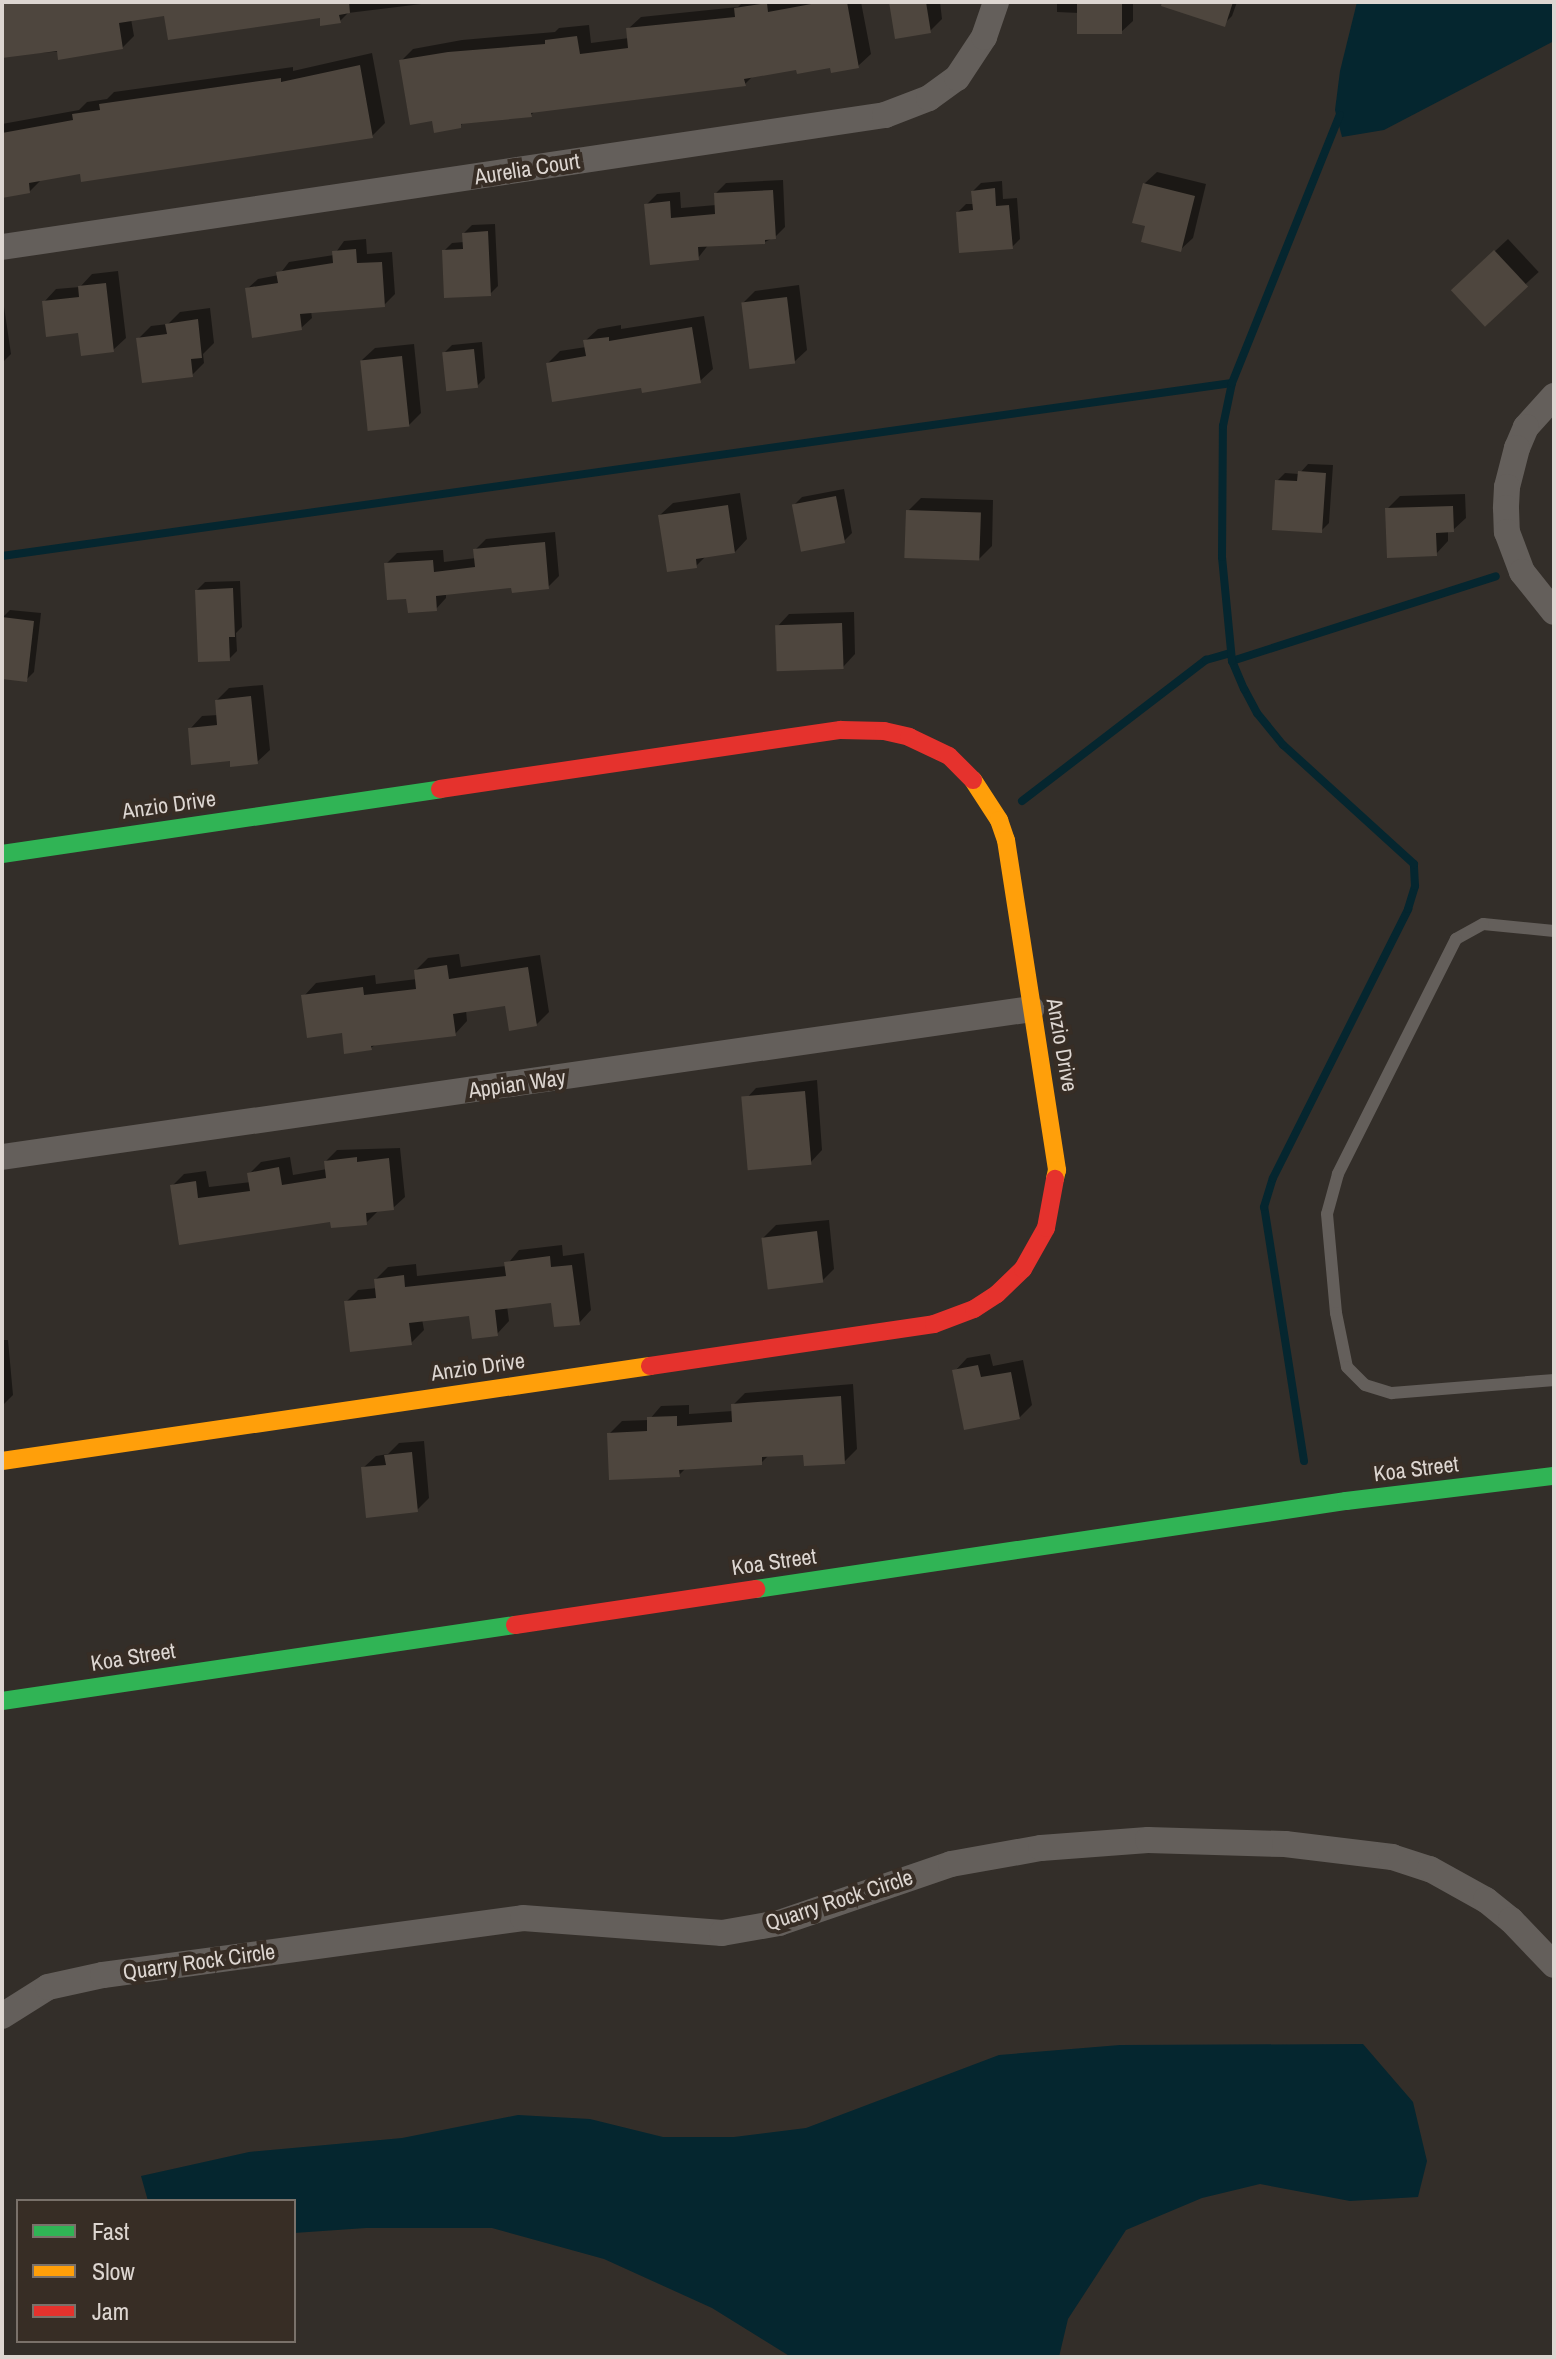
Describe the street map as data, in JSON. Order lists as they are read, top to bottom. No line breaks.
{"streets":{"street":["Aurelia Court","Anzio Drive","Appian Way","Koa Street","Quarry Rock Circle"]},"crossings":[["Anzio Drive","Appian Way"]],"legend":["Fast","Slow","Jam"]}
